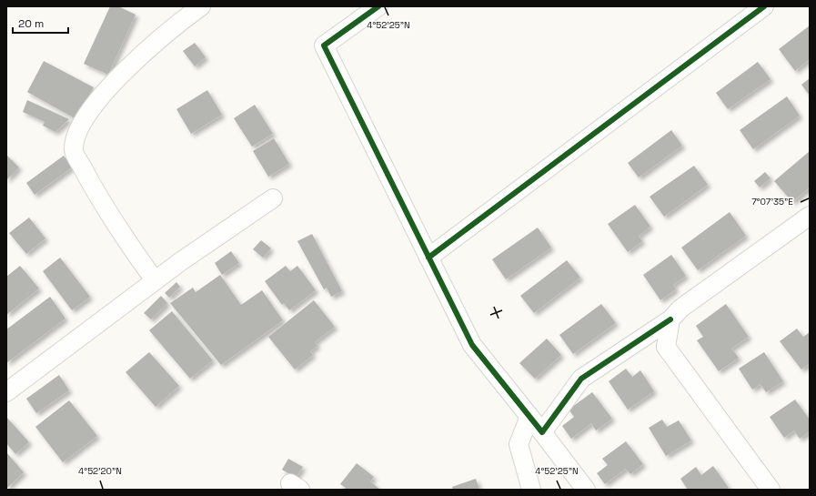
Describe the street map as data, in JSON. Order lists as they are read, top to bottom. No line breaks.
{"scale_bar":"20 m","coordinates":["4°52'25\"N","7°07'35\"E","4°52'20\"N"]}
